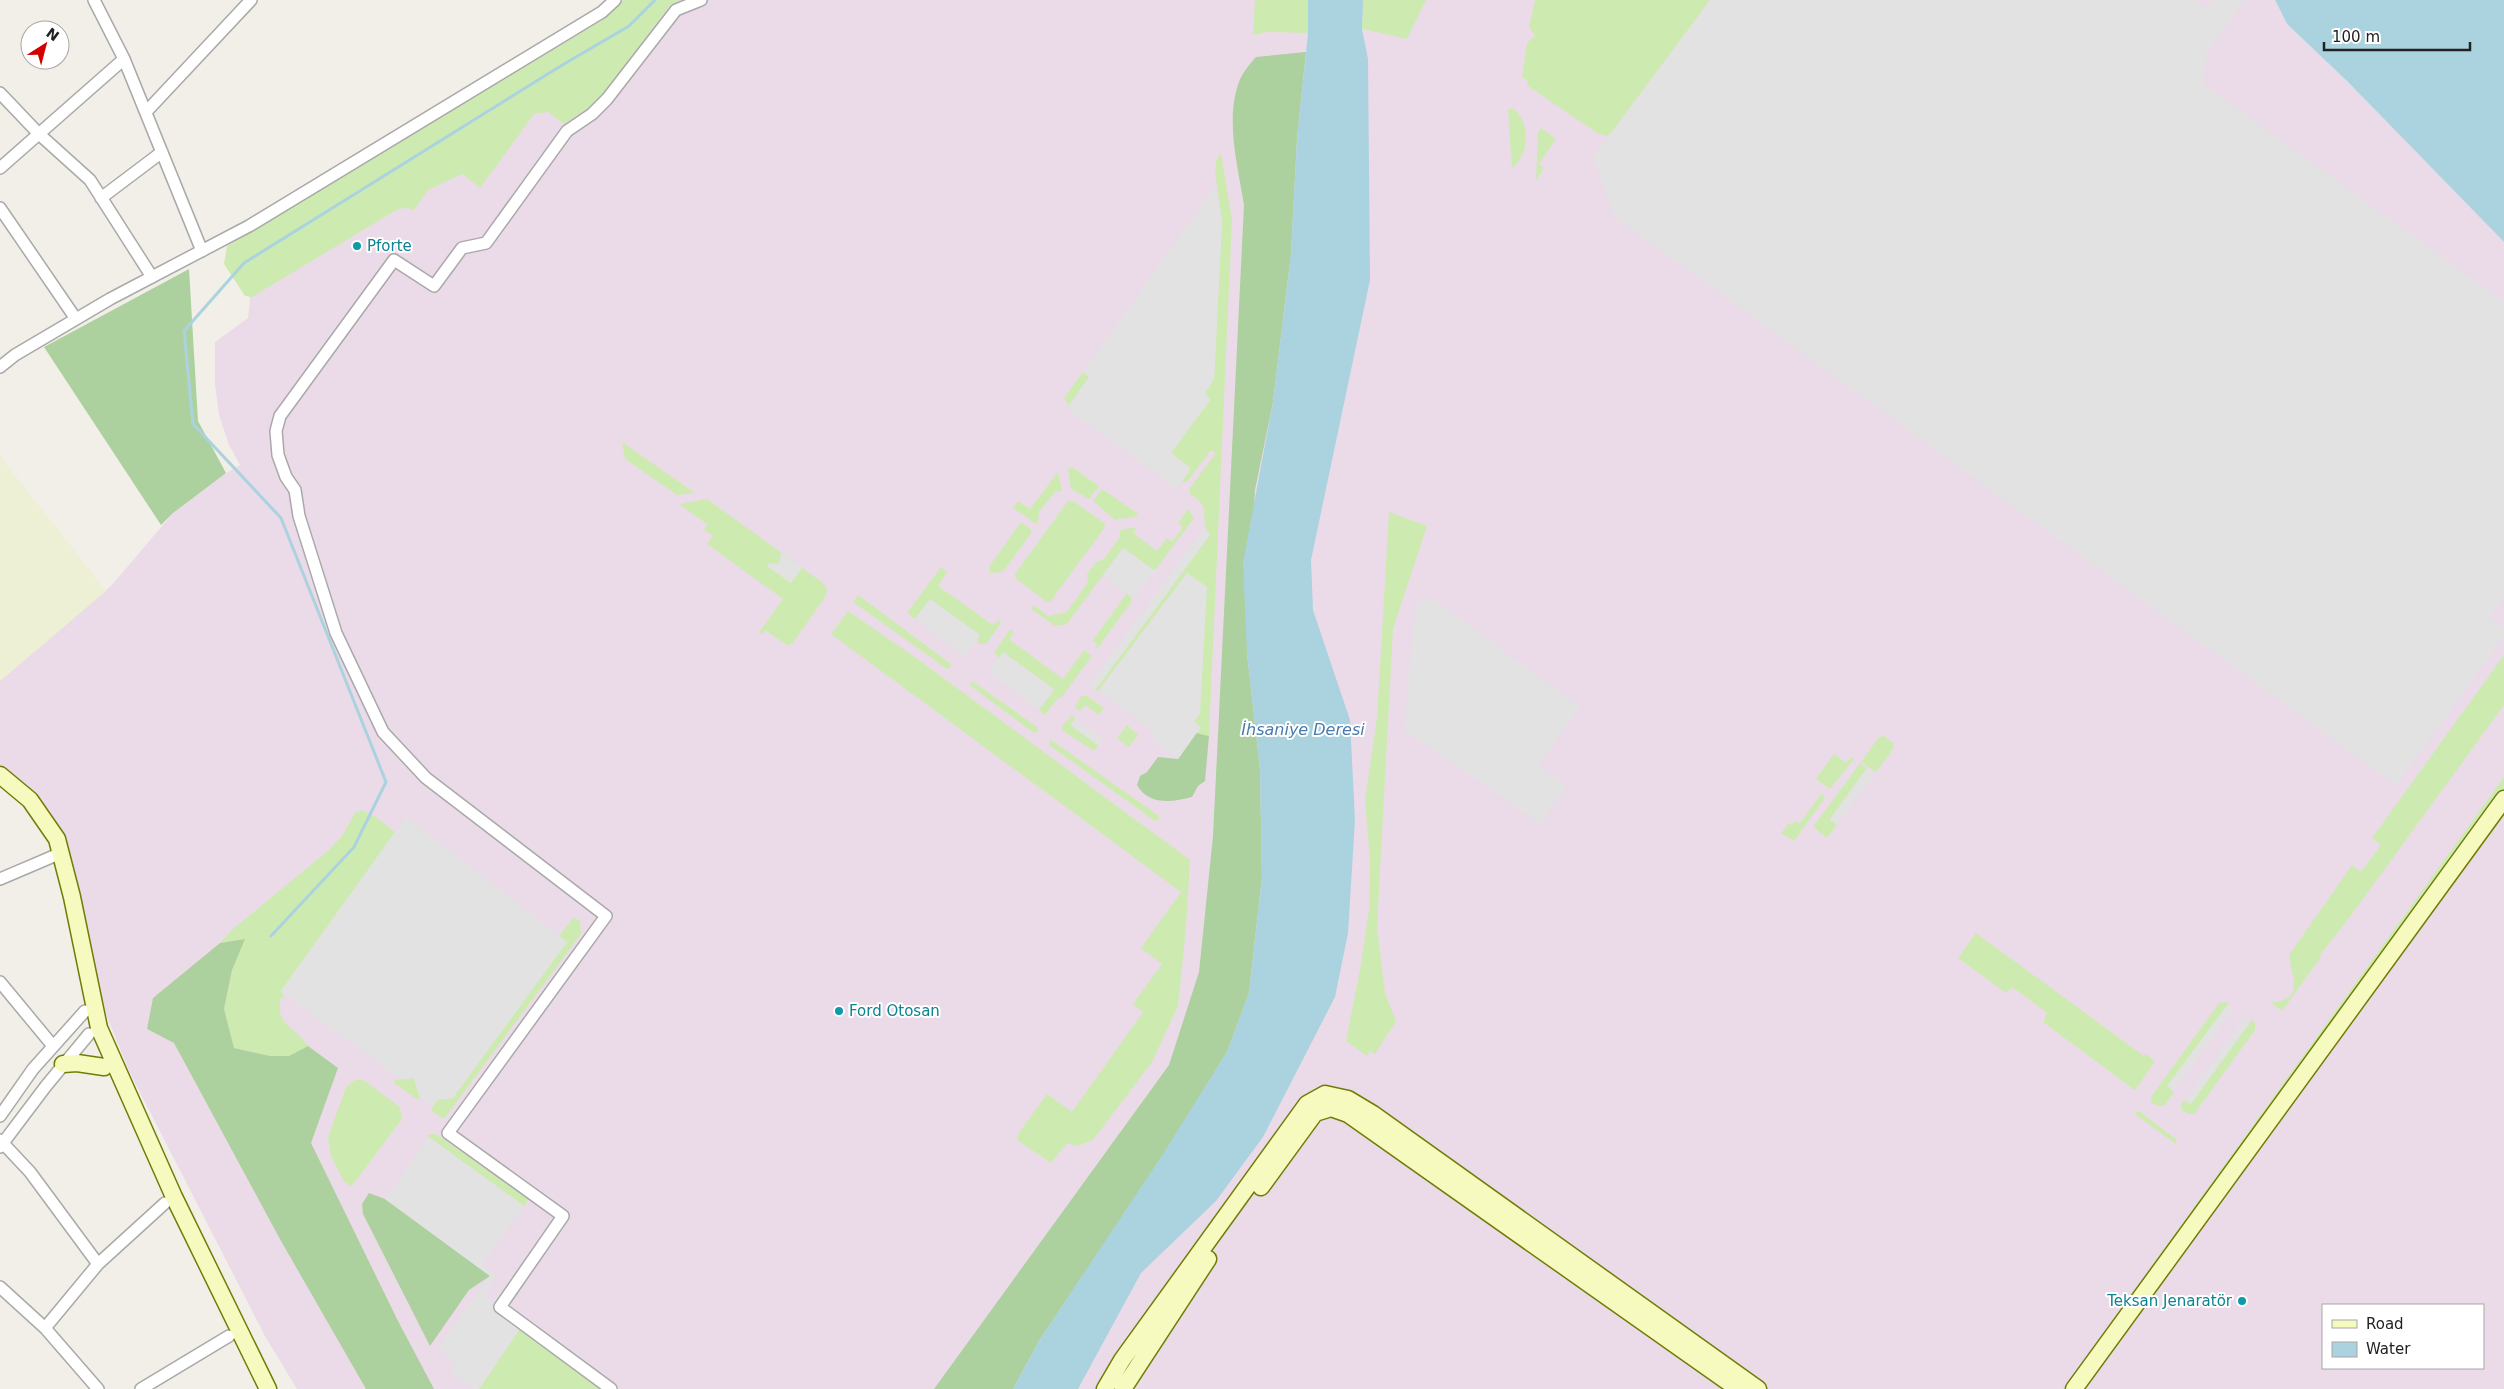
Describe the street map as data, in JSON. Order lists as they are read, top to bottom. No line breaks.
{"water":["İhsaniye Deresi"],"places":["Pforte","Ford Otosan","Teksan Jenaratör"],"legend":["Road","Water"],"scale_bar":"100 m","north":"top right"}
